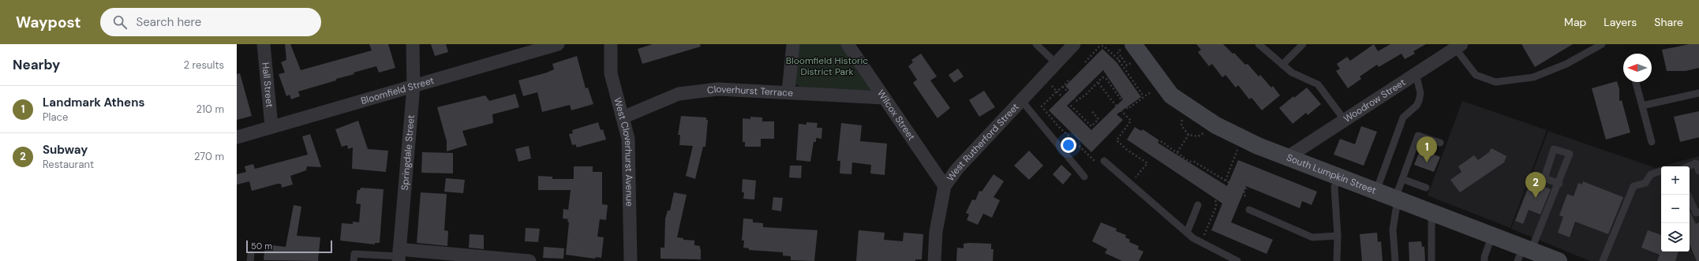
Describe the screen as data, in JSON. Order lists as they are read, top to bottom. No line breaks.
{"streets":{"main road":["South Lumpkin Street"],"street":["Hall Street","Bloomfield Street","Cloverhurst Terrace","Woodrow Street","Wilcox Street","West Rutherford Street","West Cloverhurst Avenue","Springdale Street"]},"crossings":[["Hall Street","Bloomfield Street"],["Bloomfield Street","Springdale Street"],["Cloverhurst Terrace","Wilcox Street"],["Cloverhurst Terrace","West Cloverhurst Avenue"],["Woodrow Street","South Lumpkin Street"],["Wilcox Street","West Rutherford Street"]],"parks":["Bloomfield Historic District Park"],"scale_bar":"50 m","north":"left","page":{"header":"Waypost","search":"Search here","nav":["Map","Layers","Share"],"heading":["Nearby","2 results"],"list":[{"mark":"1","name":"Landmark Athens","note":"Place","value":"210 m"},{"mark":"2","name":"Subway","note":"Restaurant","value":"270 m"}],"pins":["1","2"],"map_buttons":["+","−"],"scale":"50 m"}}
